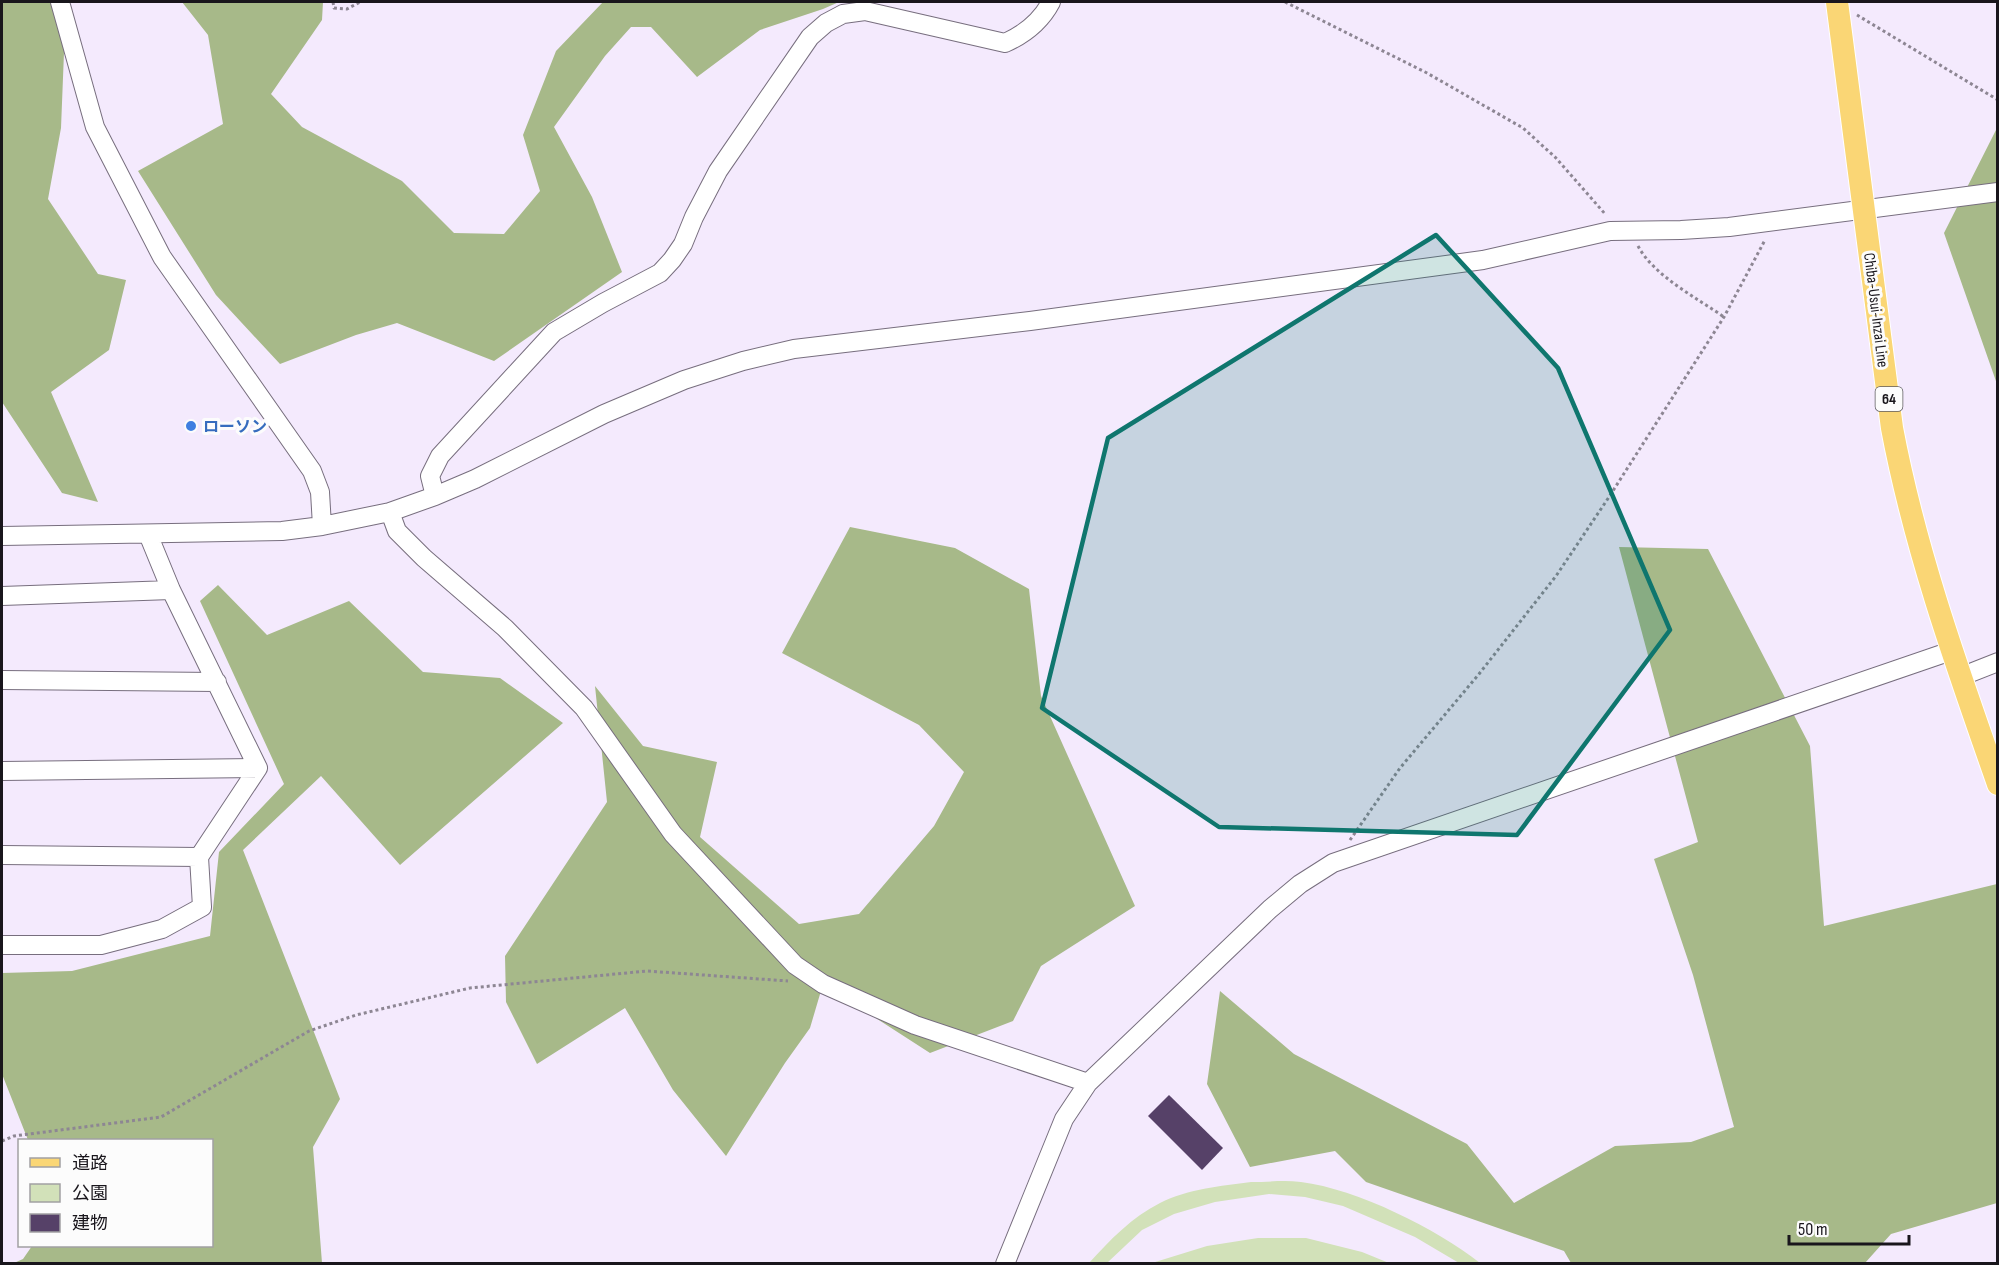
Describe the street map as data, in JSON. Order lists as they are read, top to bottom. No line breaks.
{"streets":{"main road":["Chiba-Usui-Inzai Line","64"]},"places":["ローソン"],"legend":["道路","公園","建物"],"scale_bar":"50 m"}
